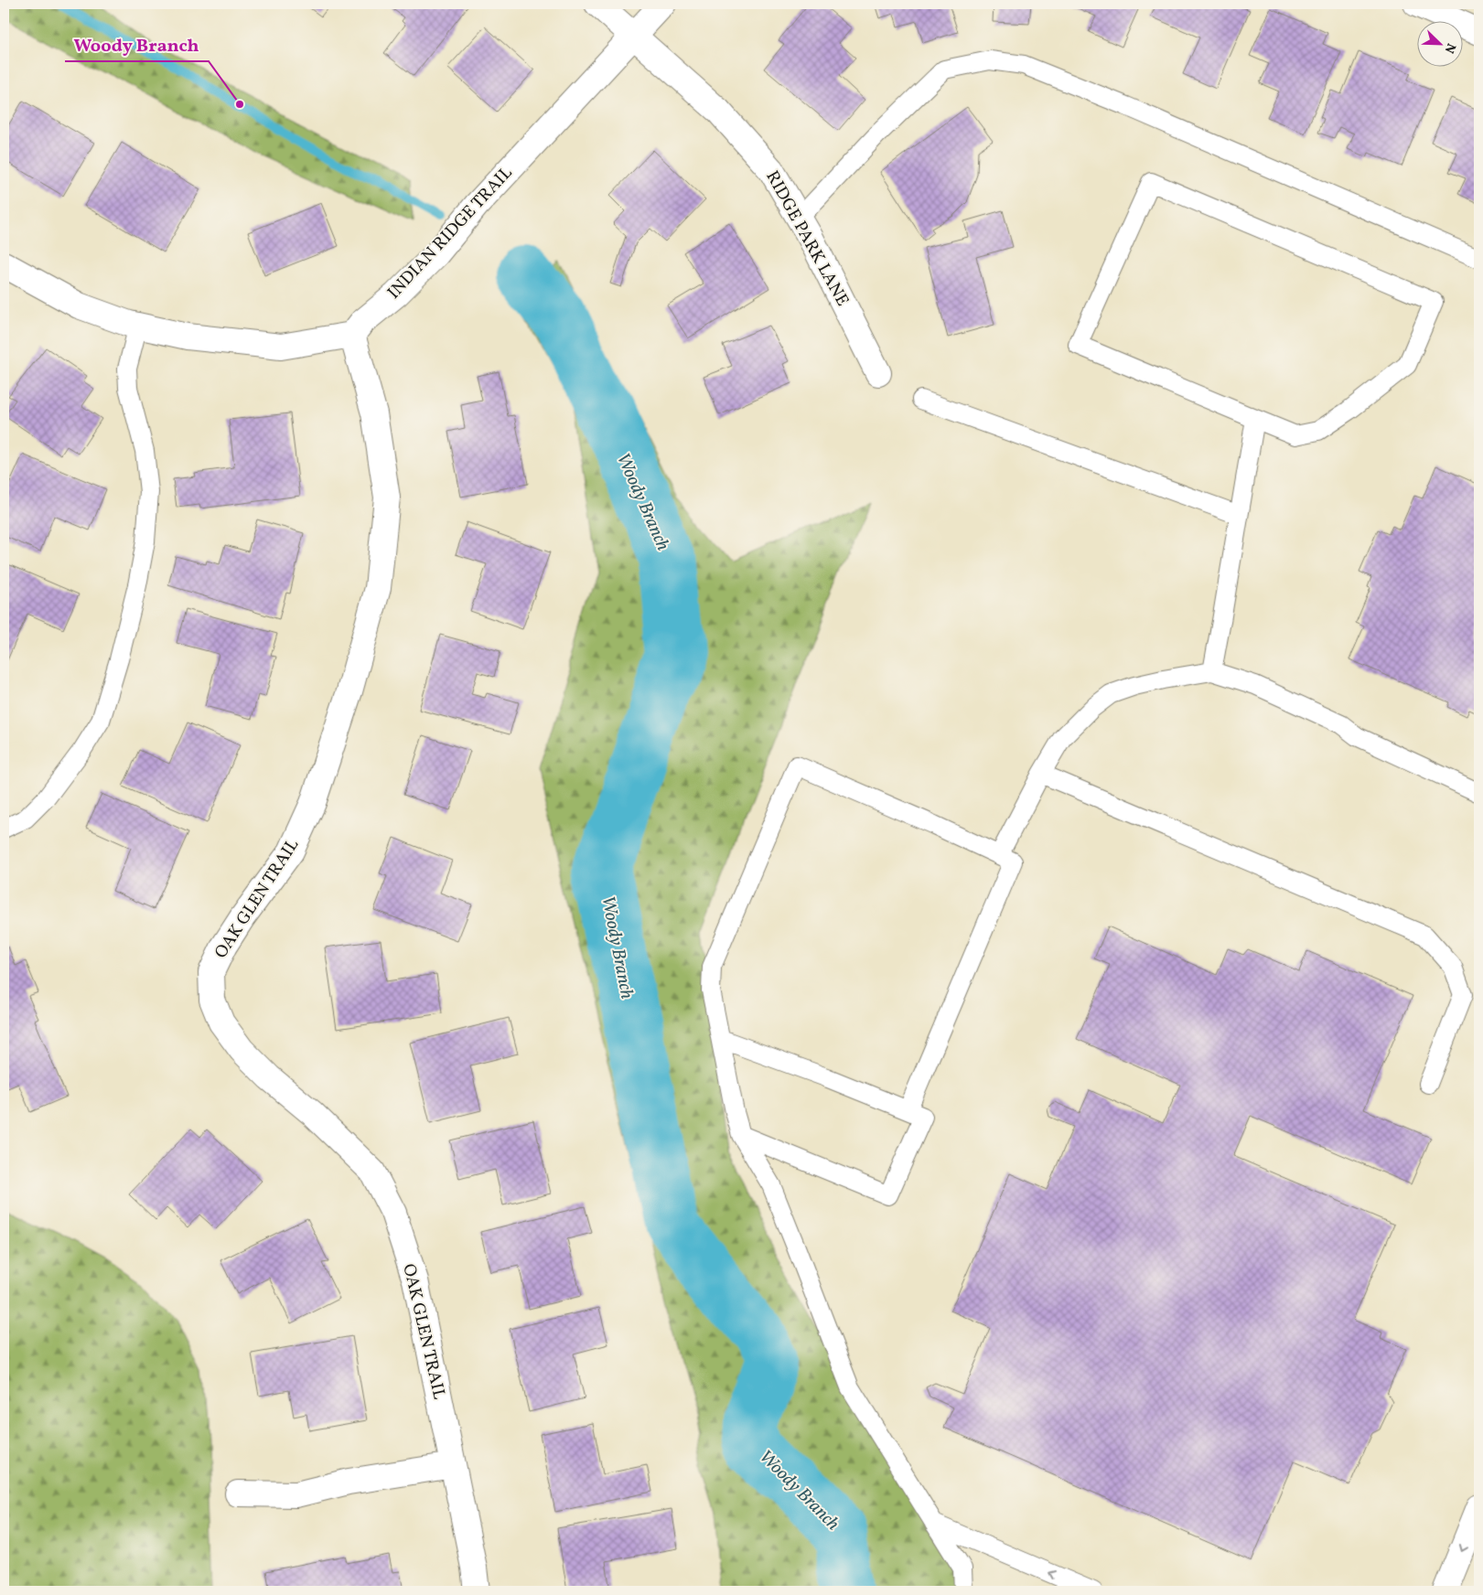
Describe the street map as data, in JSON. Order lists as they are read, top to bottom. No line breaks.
{"streets":{"street":["INDIAN RIDGE TRAIL","RIDGE PARK LANE","OAK GLEN TRAIL"]},"crossings":[["INDIAN RIDGE TRAIL","RIDGE PARK LANE"],["INDIAN RIDGE TRAIL","OAK GLEN TRAIL"]],"water":["Woody Branch"],"places":["Woody Branch"],"north":"bottom right"}
